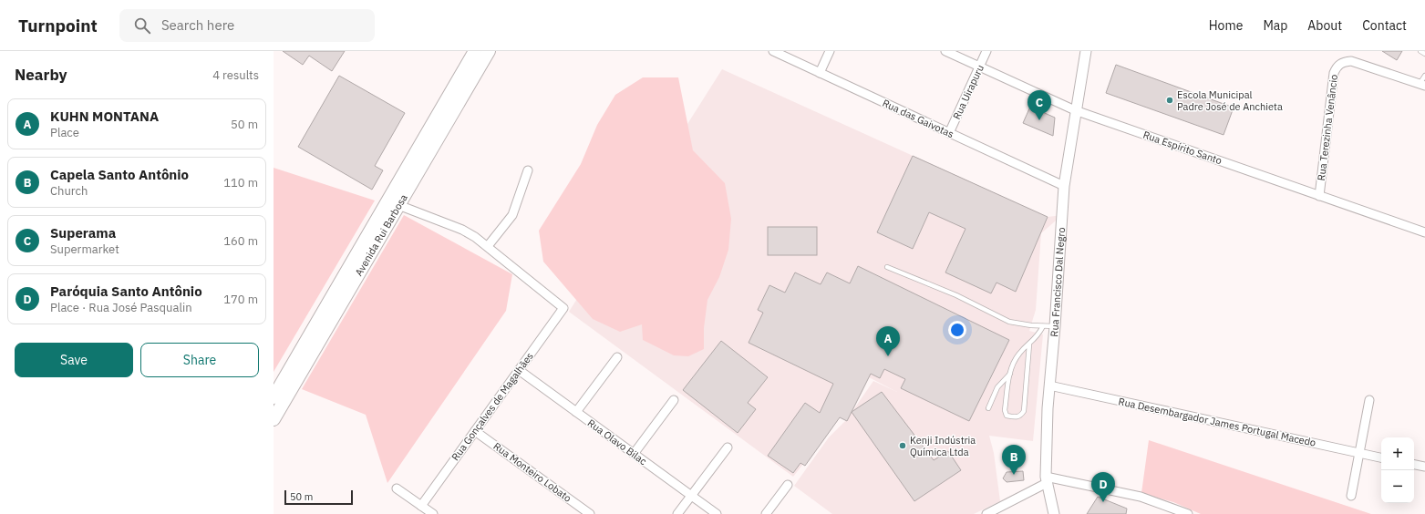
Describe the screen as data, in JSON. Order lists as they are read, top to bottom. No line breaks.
{"streets":{"main road":["Avenida Rui Barbosa"],"street":["Rua Uirapuru","Rua das Gaivotas","Rua Terezinha Venâncio","Rua Espírito Santo","Rua Francisco Dal Negro","Rua Gonçalves de Magalhães","Rua Desembargador James Portugal Macedo","Rua Olavo Bilac","Rua Monteiro Lobato"]},"crossings":[["Rua Uirapuru","Rua das Gaivotas"],["Rua Uirapuru","Rua Espírito Santo"],["Rua das Gaivotas","Rua Francisco Dal Negro"],["Rua Terezinha Venâncio","Rua Espírito Santo"],["Rua Espírito Santo","Rua Francisco Dal Negro"],["Rua Francisco Dal Negro","Rua Desembargador James Portugal Macedo"],["Rua Gonçalves de Magalhães","Rua Olavo Bilac"],["Rua Gonçalves de Magalhães","Rua Monteiro Lobato"]],"places":["Escola Municipal Padre José de Anchieta","Kenji Indústria Química Ltda"],"scale_bar":"50 m","page":{"header":"Turnpoint","search":"Search here","nav":["Home","Map","About","Contact"],"heading":["Nearby","4 results"],"pins":["C","A","B","D"],"list":[{"mark":"A","name":"KUHN MONTANA","note":"Place","value":"50 m"},{"mark":"B","name":"Capela Santo Antônio","note":"Church","value":"110 m"},{"mark":"C","name":"Superama","note":"Supermarket","value":"160 m"},{"mark":"D","name":"Paróquia Santo Antônio","note":"Place · Rua José Pasqualin","value":"170 m"}],"buttons":["Save","Share"],"map_buttons":["+","−"],"scale":"50 m"}}
